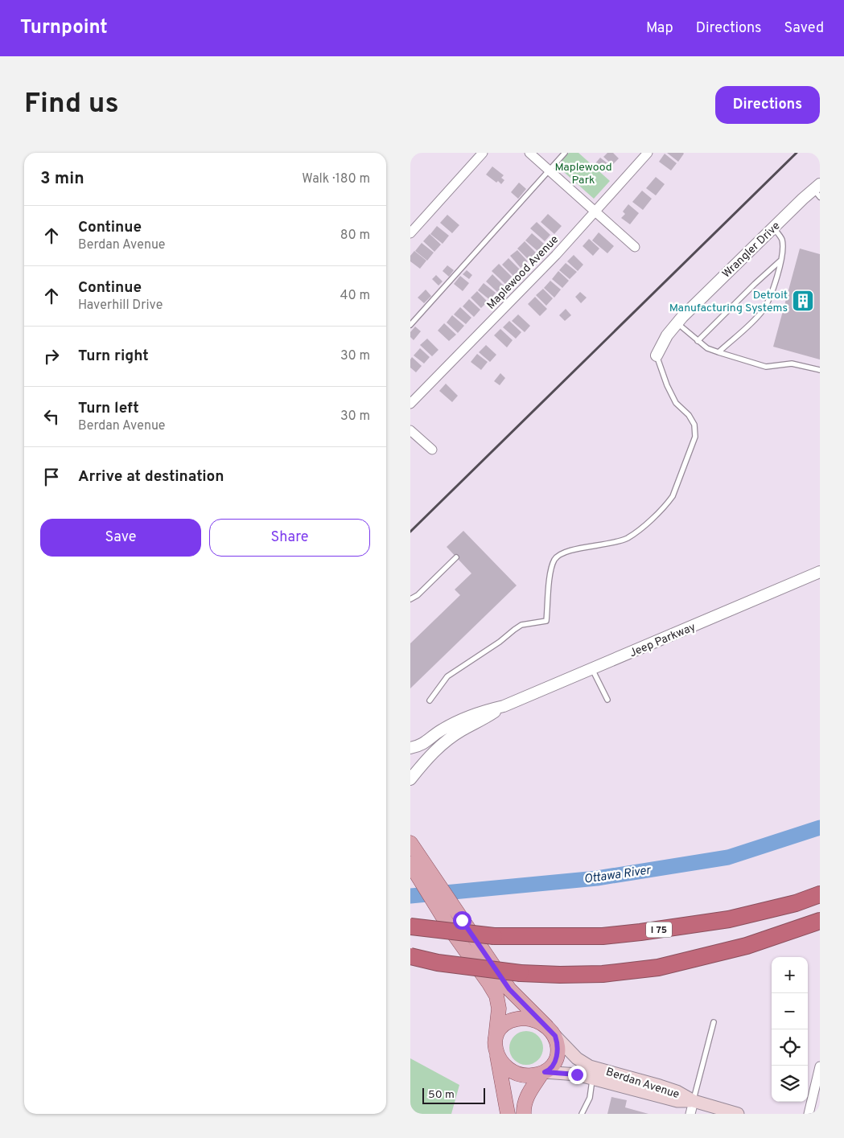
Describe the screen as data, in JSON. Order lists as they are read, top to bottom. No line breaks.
{"streets":{"highway":["I 75"],"main road":["Berdan Avenue"],"street":["Wrangler Drive","Maplewood Avenue","Jeep Parkway"]},"water":["Ottawa River"],"parks":["Maplewood Park"],"places":{"building":["Detroit Manufacturing Systems"]},"scale_bar":"50 m","page":{"header":"Turnpoint","nav":["Map","Directions","Saved"],"buttons":["Directions",["Save","Share"]],"title":"Find us","heading":["3 min","Walk · 180 m"],"list":[["Continue","Berdan Avenue","80 m"],["Continue","Haverhill Drive","40 m"],["Turn right","30 m"],["Turn left","Berdan Avenue","30 m"],"Arrive at destination"],"map_buttons":["+","−"],"scale":"50 m"}}
